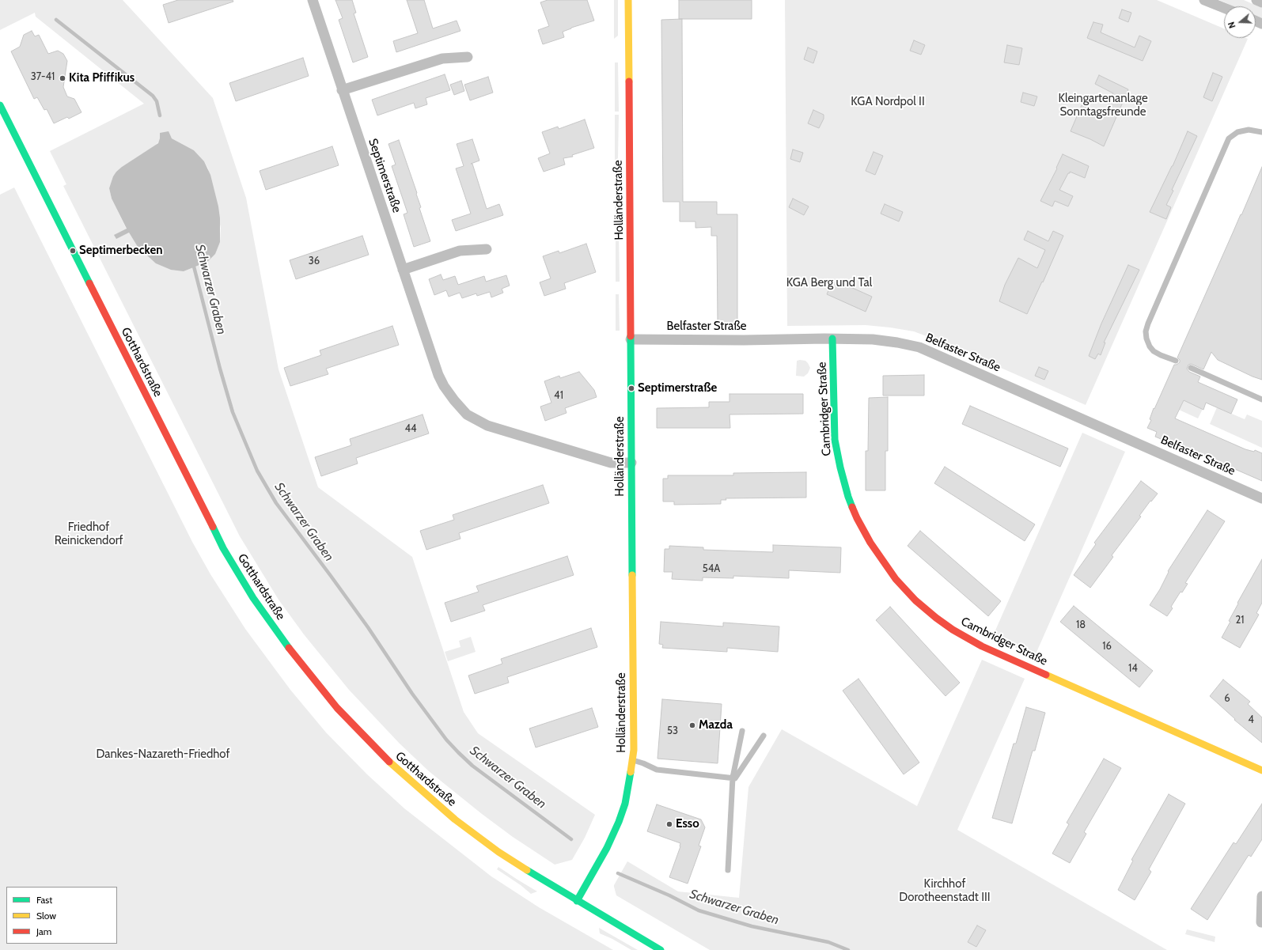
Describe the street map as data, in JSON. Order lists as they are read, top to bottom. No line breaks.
{"streets":{"street":["Septimerstraße","Holländerstraße","Belfaster Straße","Gotthardstraße","Cambridger Straße"]},"crossings":[["Septimerstraße","Holländerstraße"],["Holländerstraße","Belfaster Straße"],["Holländerstraße","Gotthardstraße"],["Belfaster Straße","Cambridger Straße"]],"water":["Schwarzer Graben"],"parks":["Kleingartenanlage Sonntagsfreunde","KGA Nordpol II","KGA Berg und Tal","Friedhof Reinickendorf","Dankes-Nazareth-Friedhof","Kirchhof Dorotheenstadt III"],"places":["Kita Pfiffikus","Septimerbecken","Septimerstraße","Mazda","Esso"],"house_numbers":["37-41","36","41","44","54A","21","18","16","14","6","4","53"],"legend":["Fast","Slow","Jam"],"north":"left"}
